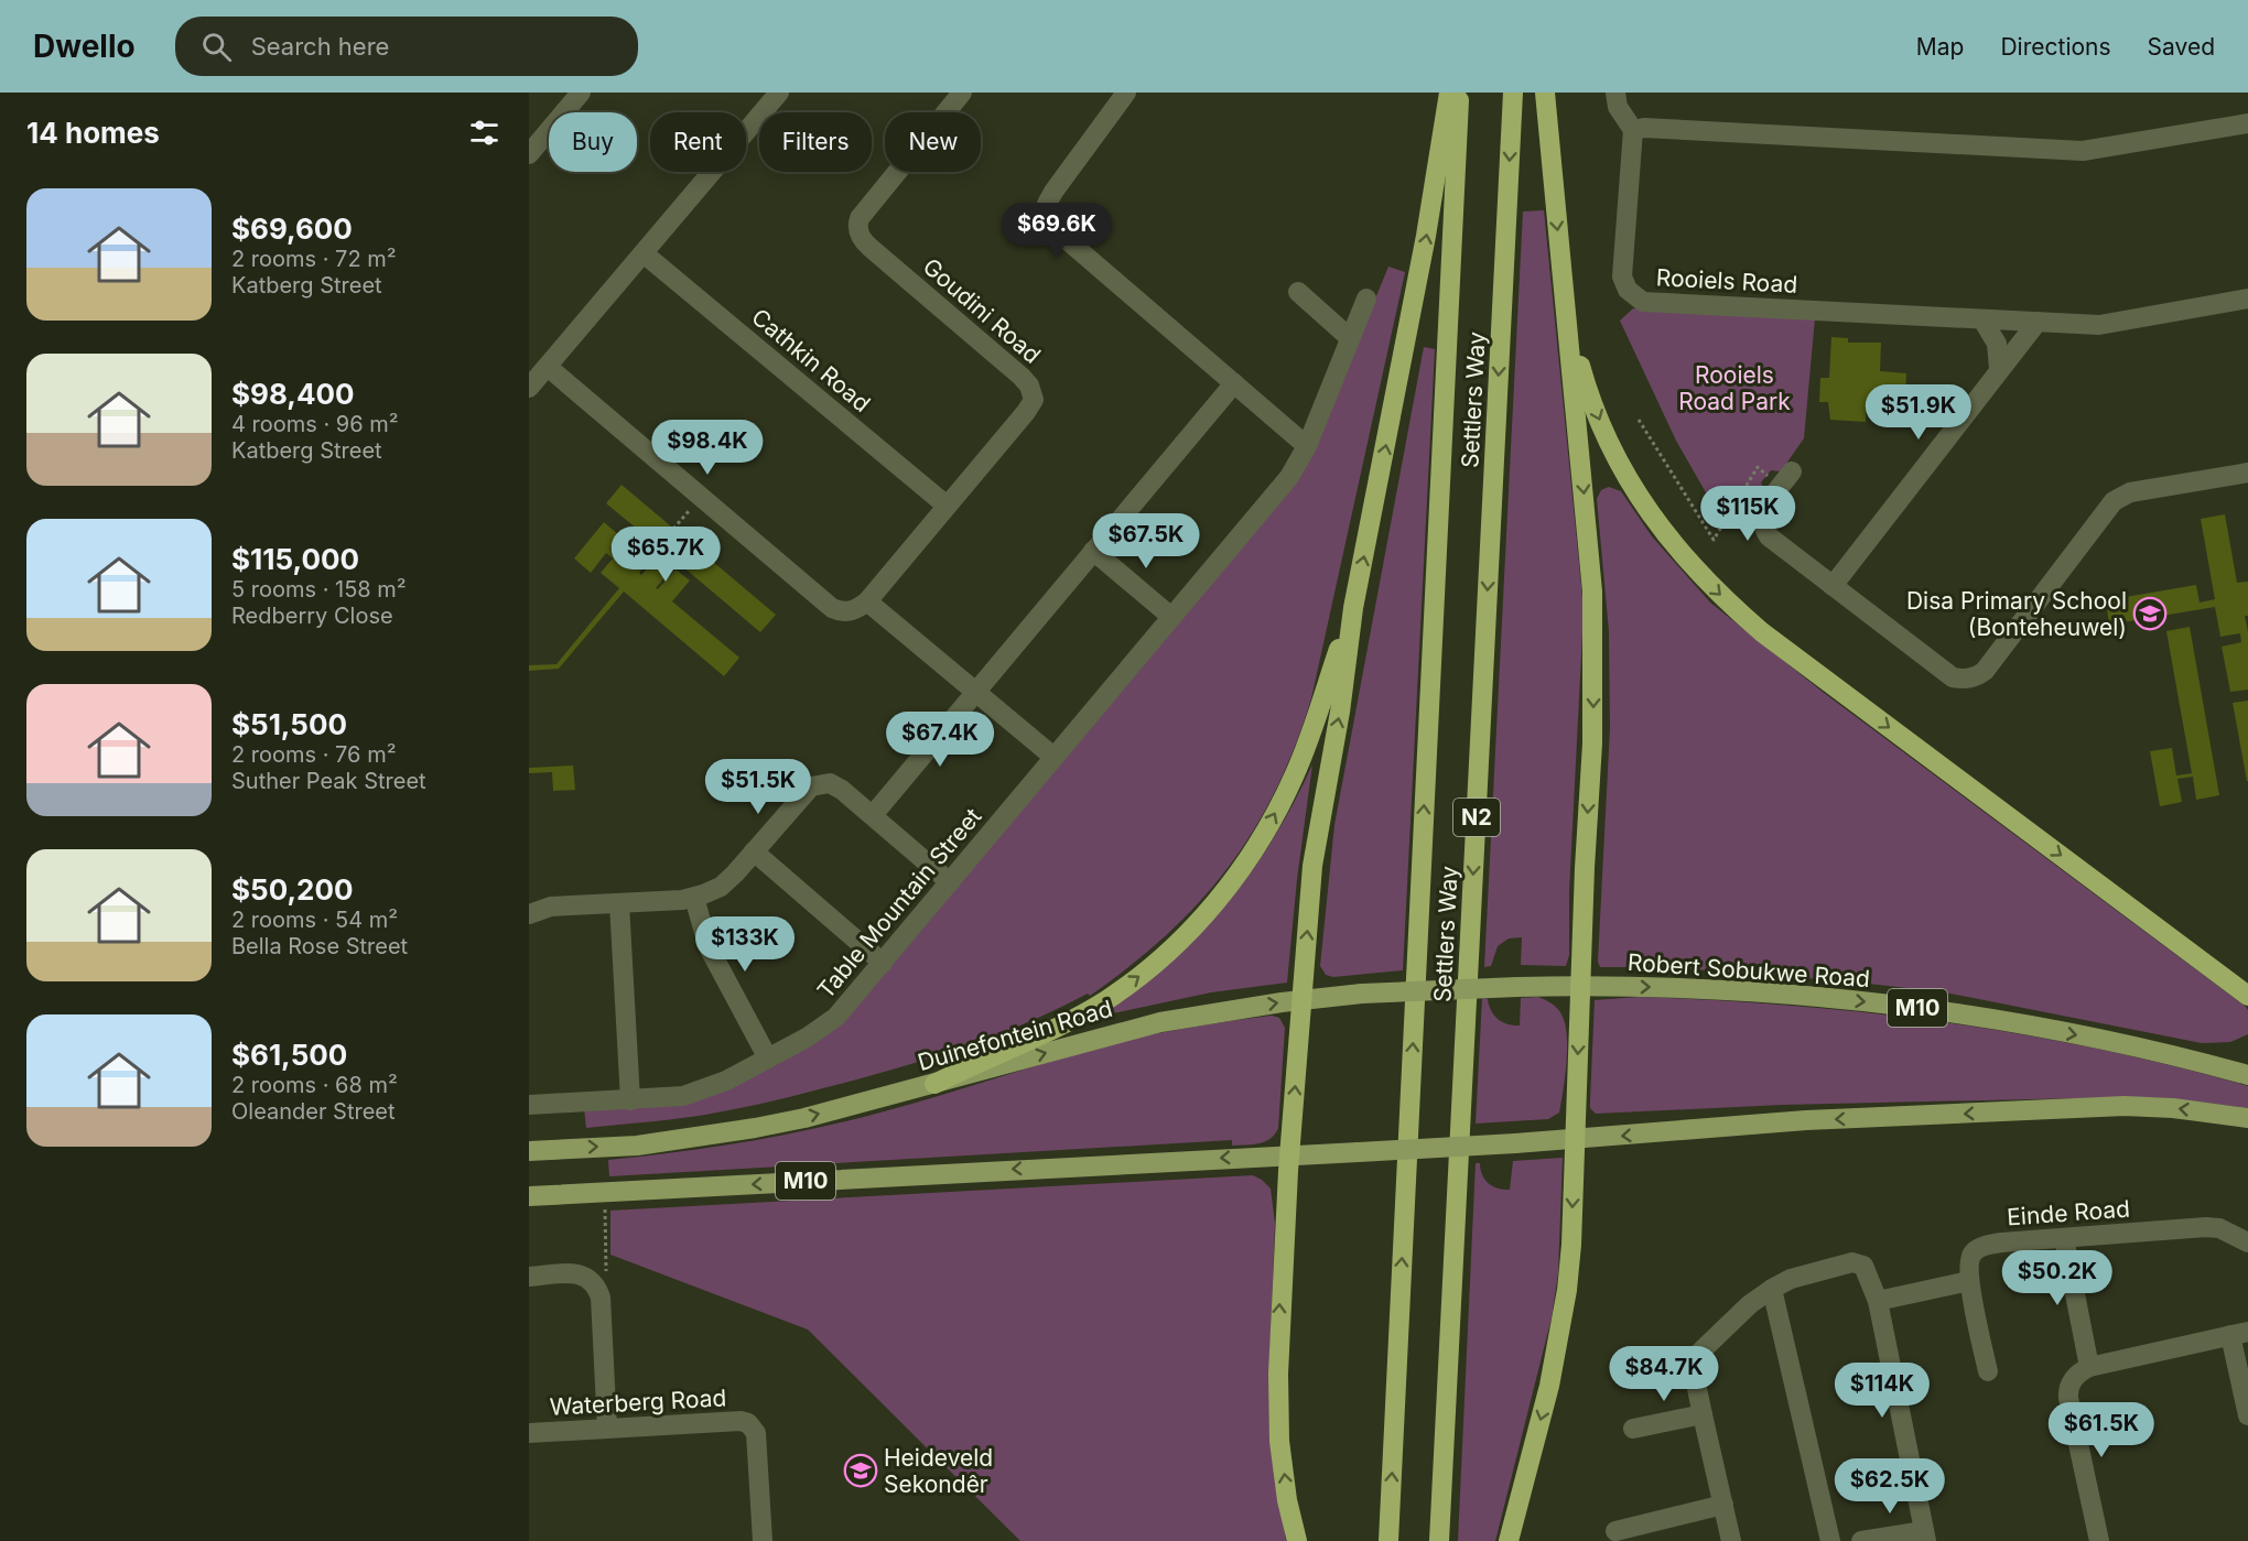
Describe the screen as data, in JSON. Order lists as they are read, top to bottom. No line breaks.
{"streets":{"highway":["Settlers Way","N2"],"main road":["Robert Sobukwe Road","M10","Duinefontein Road"],"street":["Rooiels Road","Goudini Road","Cathkin Road","Table Mountain Street","Einde Road","Waterberg Road"]},"crossings":[["Goudini Road","Cathkin Road"],["Robert Sobukwe Road","Duinefontein Road"]],"parks":["Rooiels Road Park"],"places":{"school or university":["Disa Primary School (Bonteheuwel)","Heideveld Sekondêr"]},"page":{"header":"Dwello","search":"Search here","nav":["Map","Directions","Saved"],"heading":"14 homes","chip":["Buy","Rent","Filters","New"],"list":[{"name":"$69,600","note":"2 rooms · 72 m² · Katberg Street"},{"name":"$98,400","note":"4 rooms · 96 m² · Katberg Street"},{"name":"$115,000","note":"5 rooms · 158 m² · Redberry Close"},{"name":"$51,500","note":"2 rooms · 76 m² · Suther Peak Street"},{"name":"$50,200","note":"2 rooms · 54 m² · Bella Rose Street"},{"name":"$61,500","note":"2 rooms · 68 m² · Oleander Street"}],"price":["$69.6K","$51.9K","$98.4K","$115K","$67.5K","$65.7K","$67.4K","$51.5K","$133K","$50.2K","$84.7K","$114K","$61.5K","$62.5K"]}}
